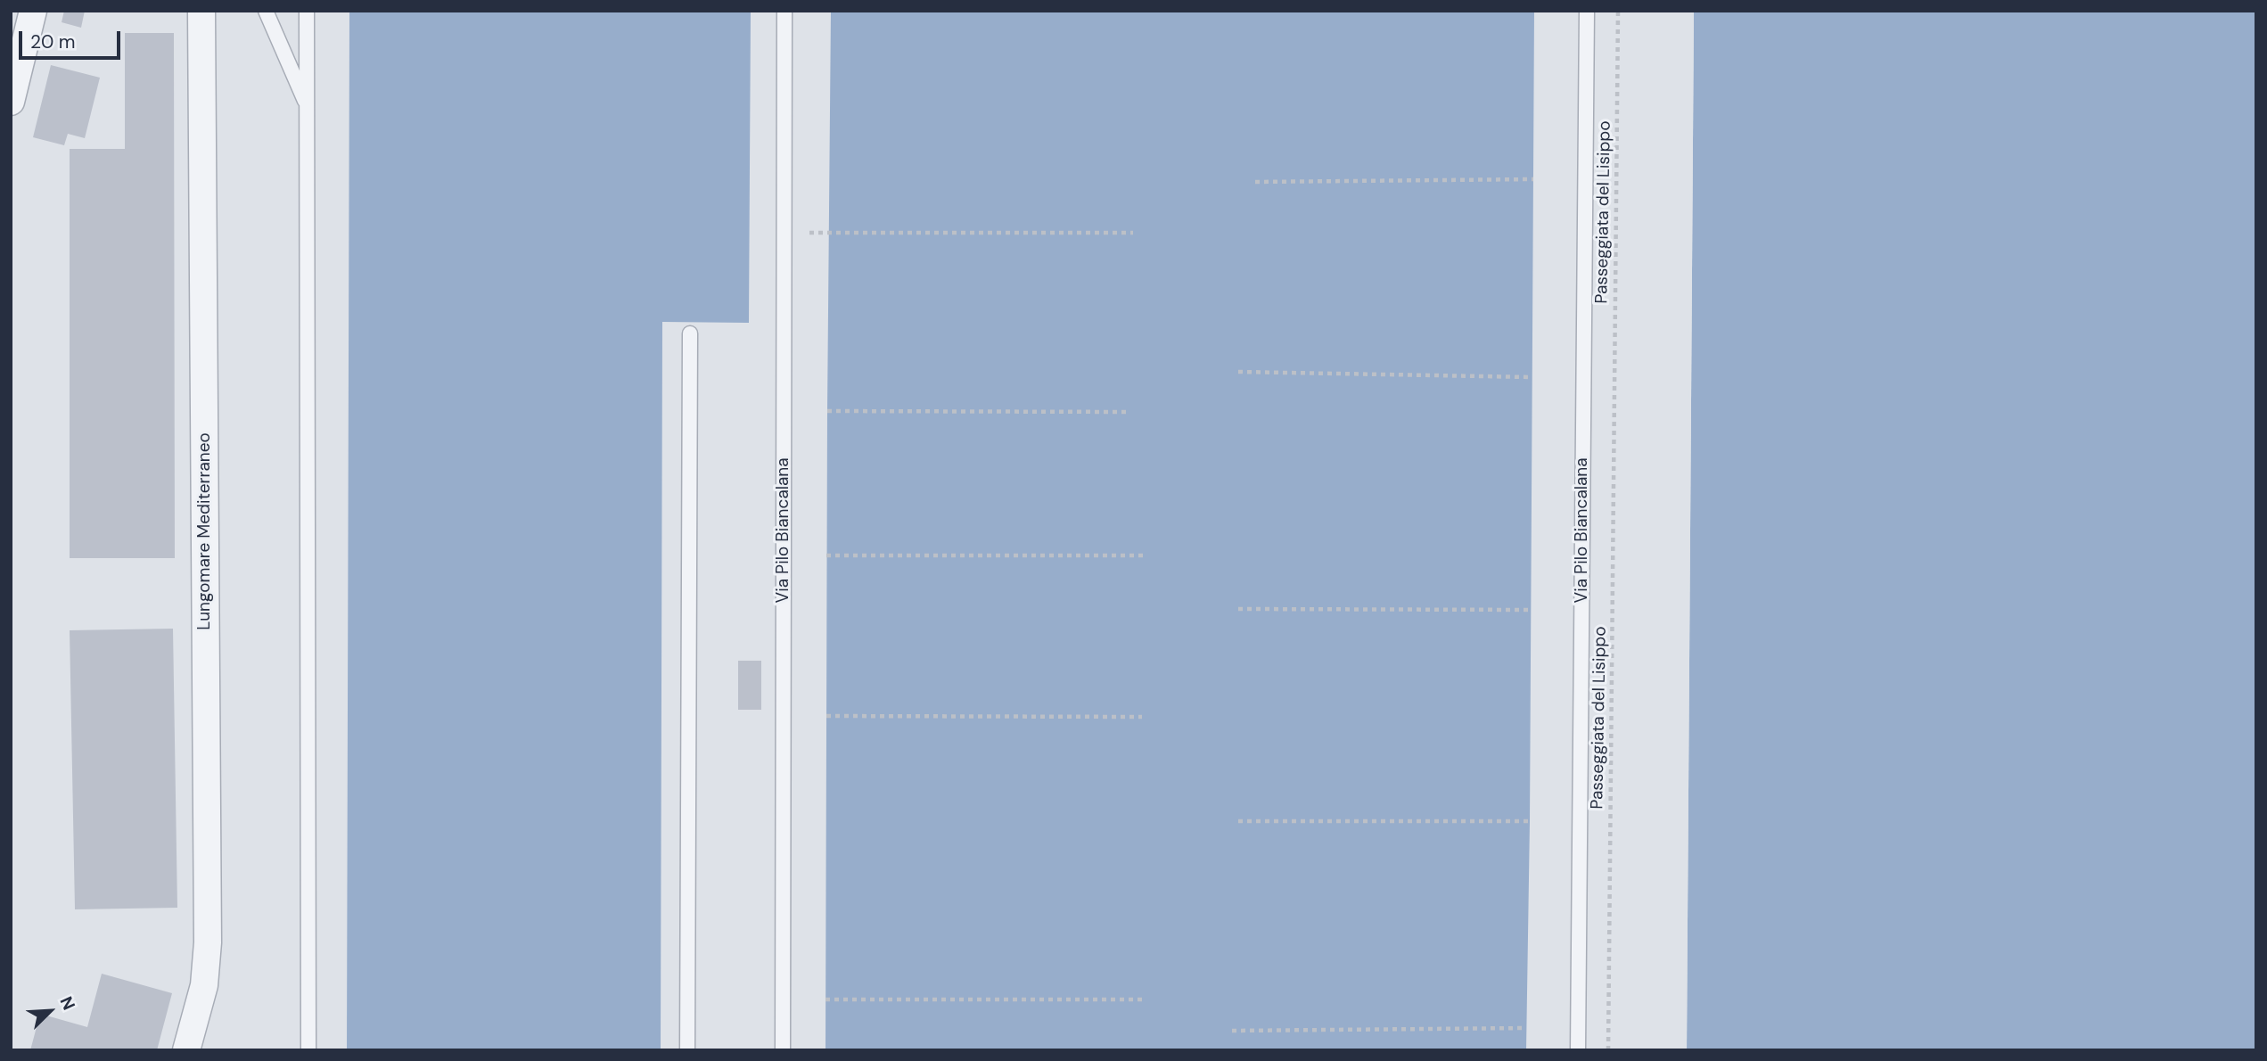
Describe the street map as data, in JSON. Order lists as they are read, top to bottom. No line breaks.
{"streets":{"street":["Lungomare Mediterraneo"],"lane":["Via Pilo Biancalana"],"path":["Passeggiata del Lisippo"]},"scale_bar":"20 m","north":"top right"}
